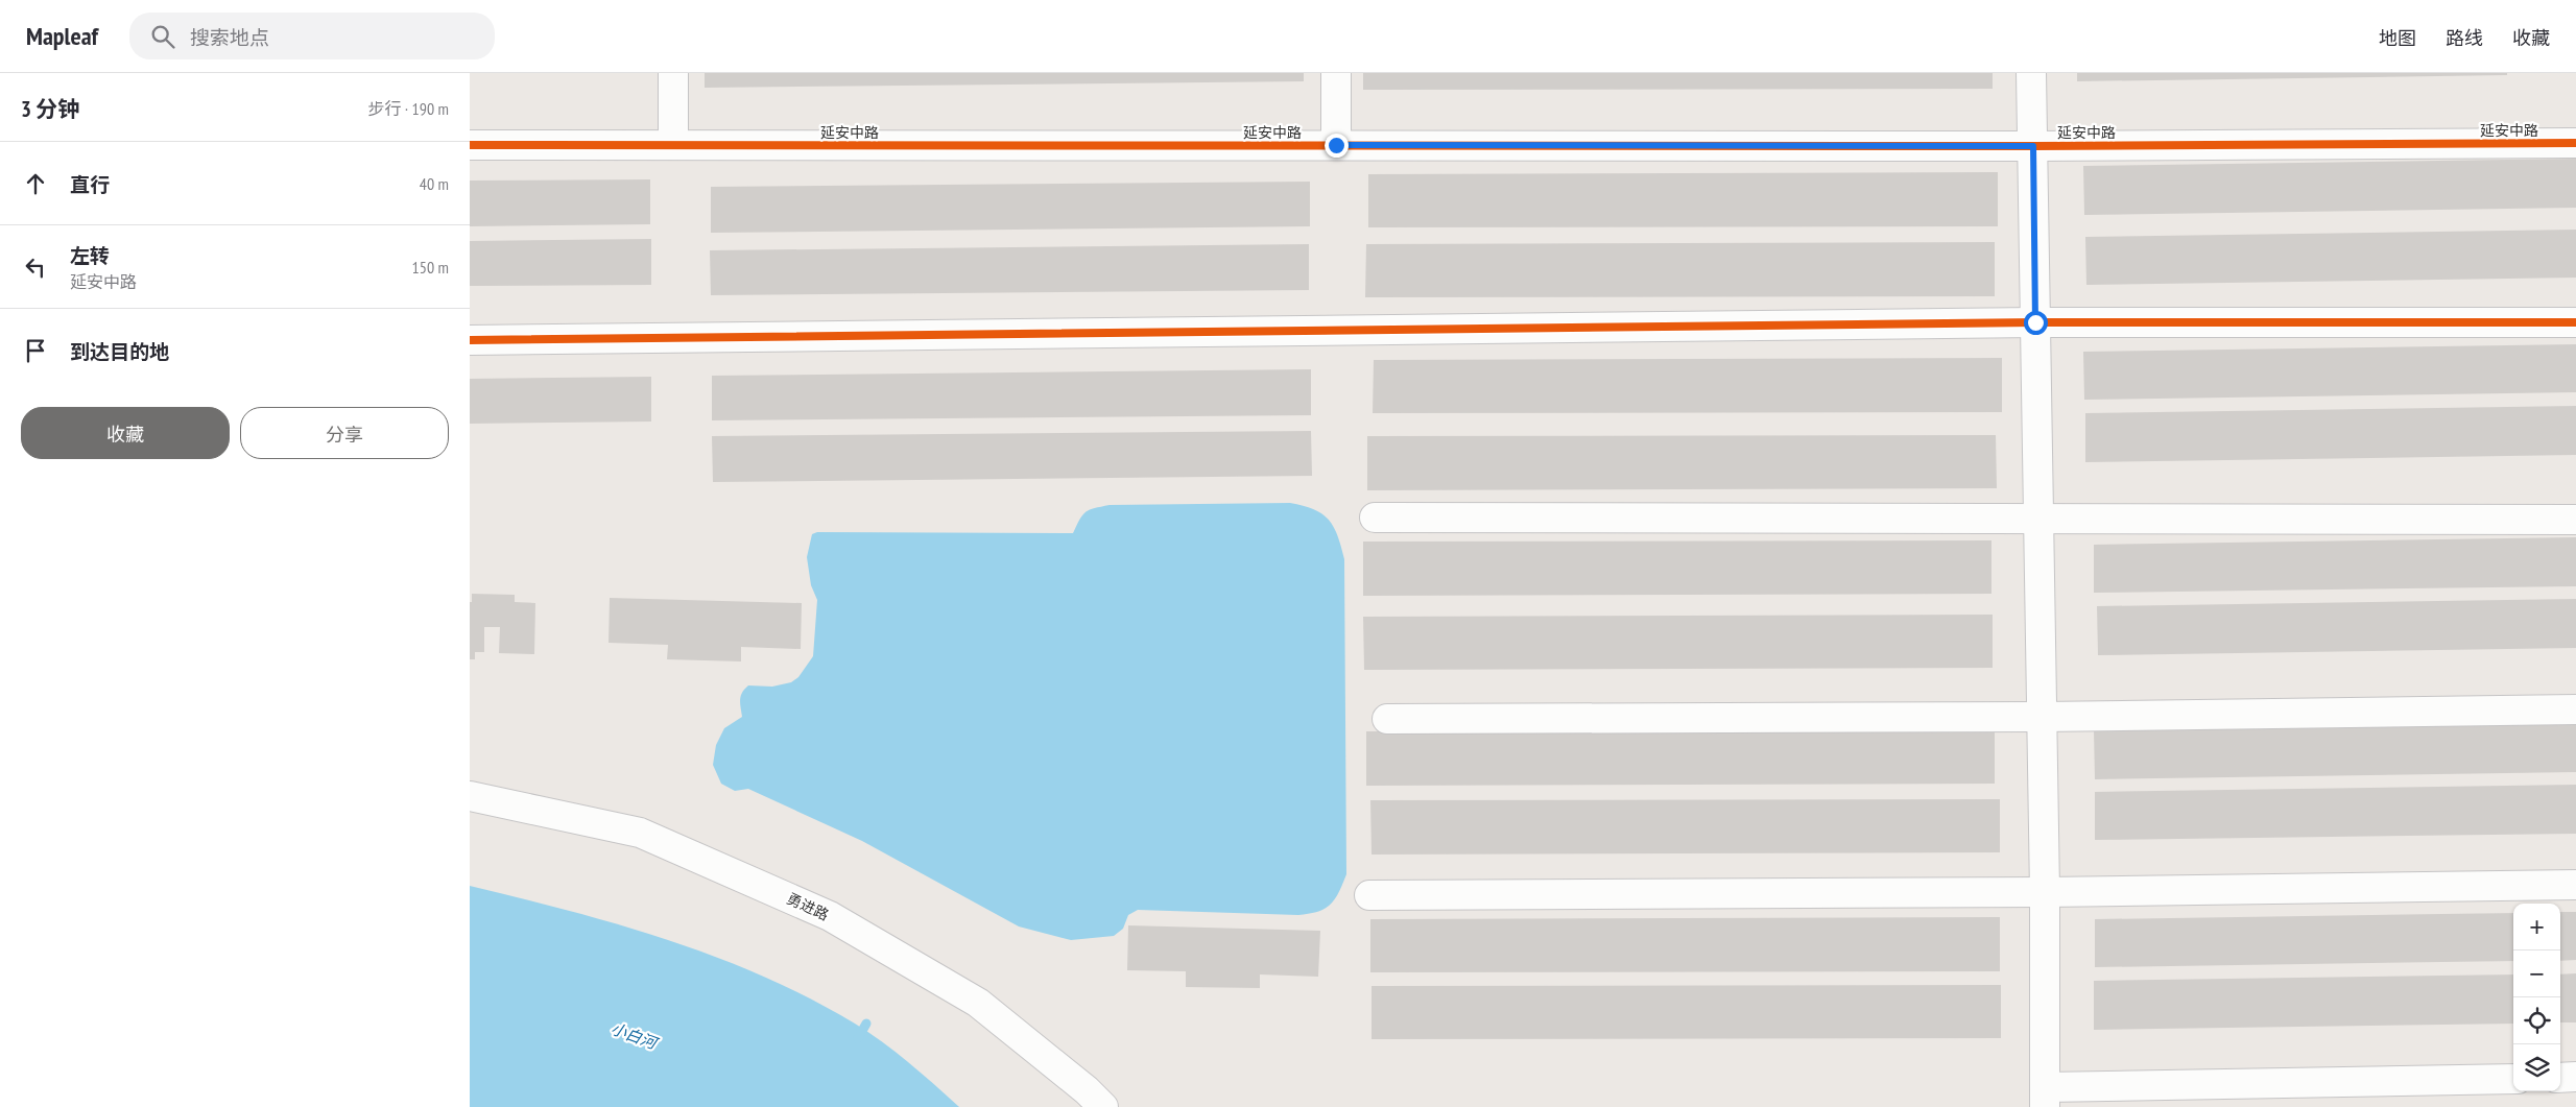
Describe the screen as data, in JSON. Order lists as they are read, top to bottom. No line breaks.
{"streets":{"street":["延安中路","勇进路"]},"water":["小白河"],"page":{"header":"Mapleaf","search":"搜索地点","nav":["地图","路线","收藏"],"heading":["3 分钟","步行 · 190 m"],"list":[["直行","40 m"],["左转","延安中路","150 m"],"到达目的地"],"buttons":["收藏","分享"],"map_buttons":["+","−"]}}
